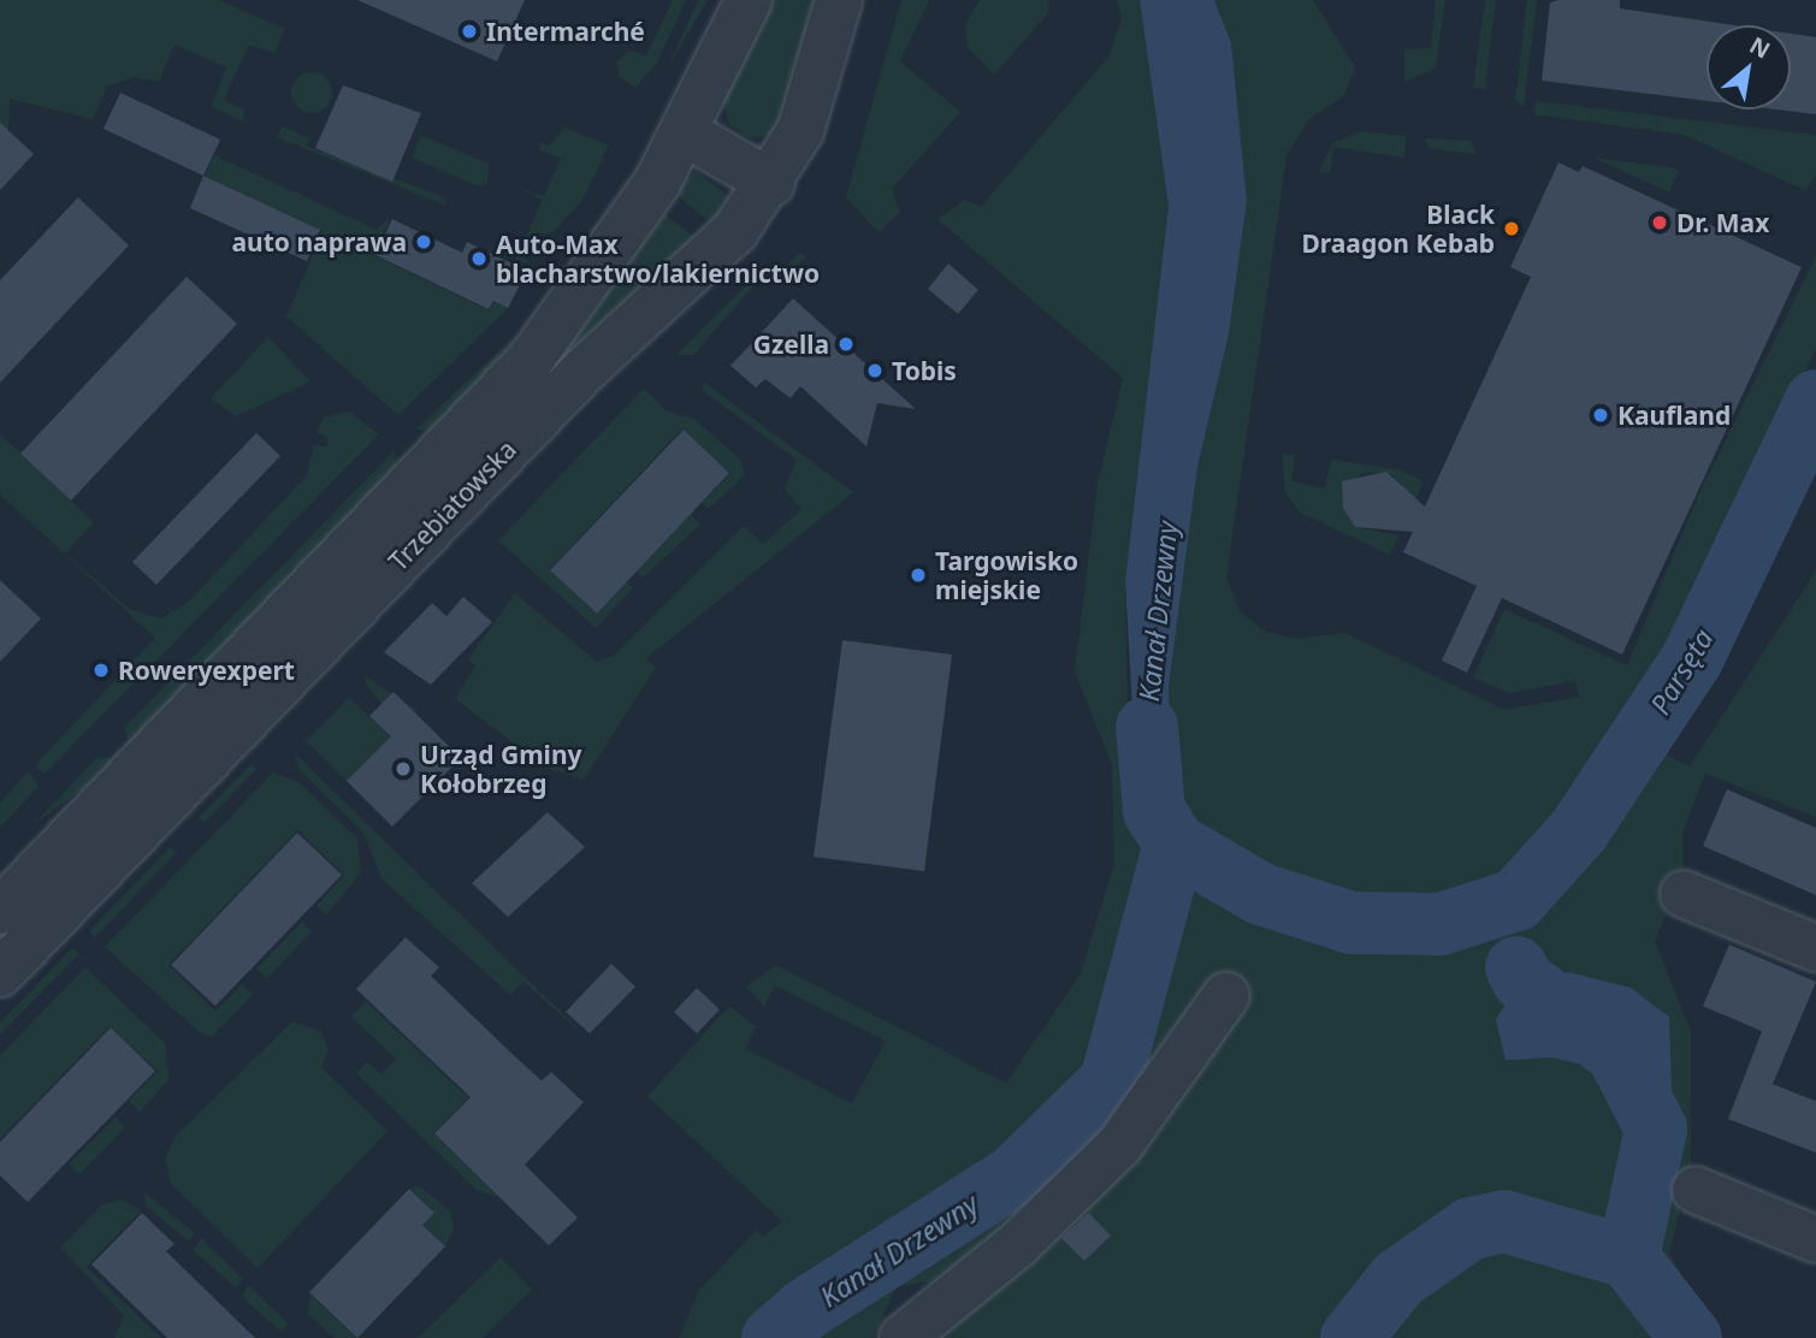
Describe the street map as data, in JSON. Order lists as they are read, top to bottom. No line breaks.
{"streets":{"street":["Trzebiatowska"]},"water":["Kanał Drzewny","Parsęta"],"places":["Intermarché","Dr. Max","Black Draagon Kebab","auto naprawa","Auto-Max blacharstwo/lakiernictwo","Gzella","Tobis","Kaufland","Targowisko miejskie","Roweryexpert","Urząd Gminy Kołobrzeg"],"north":"top right"}
